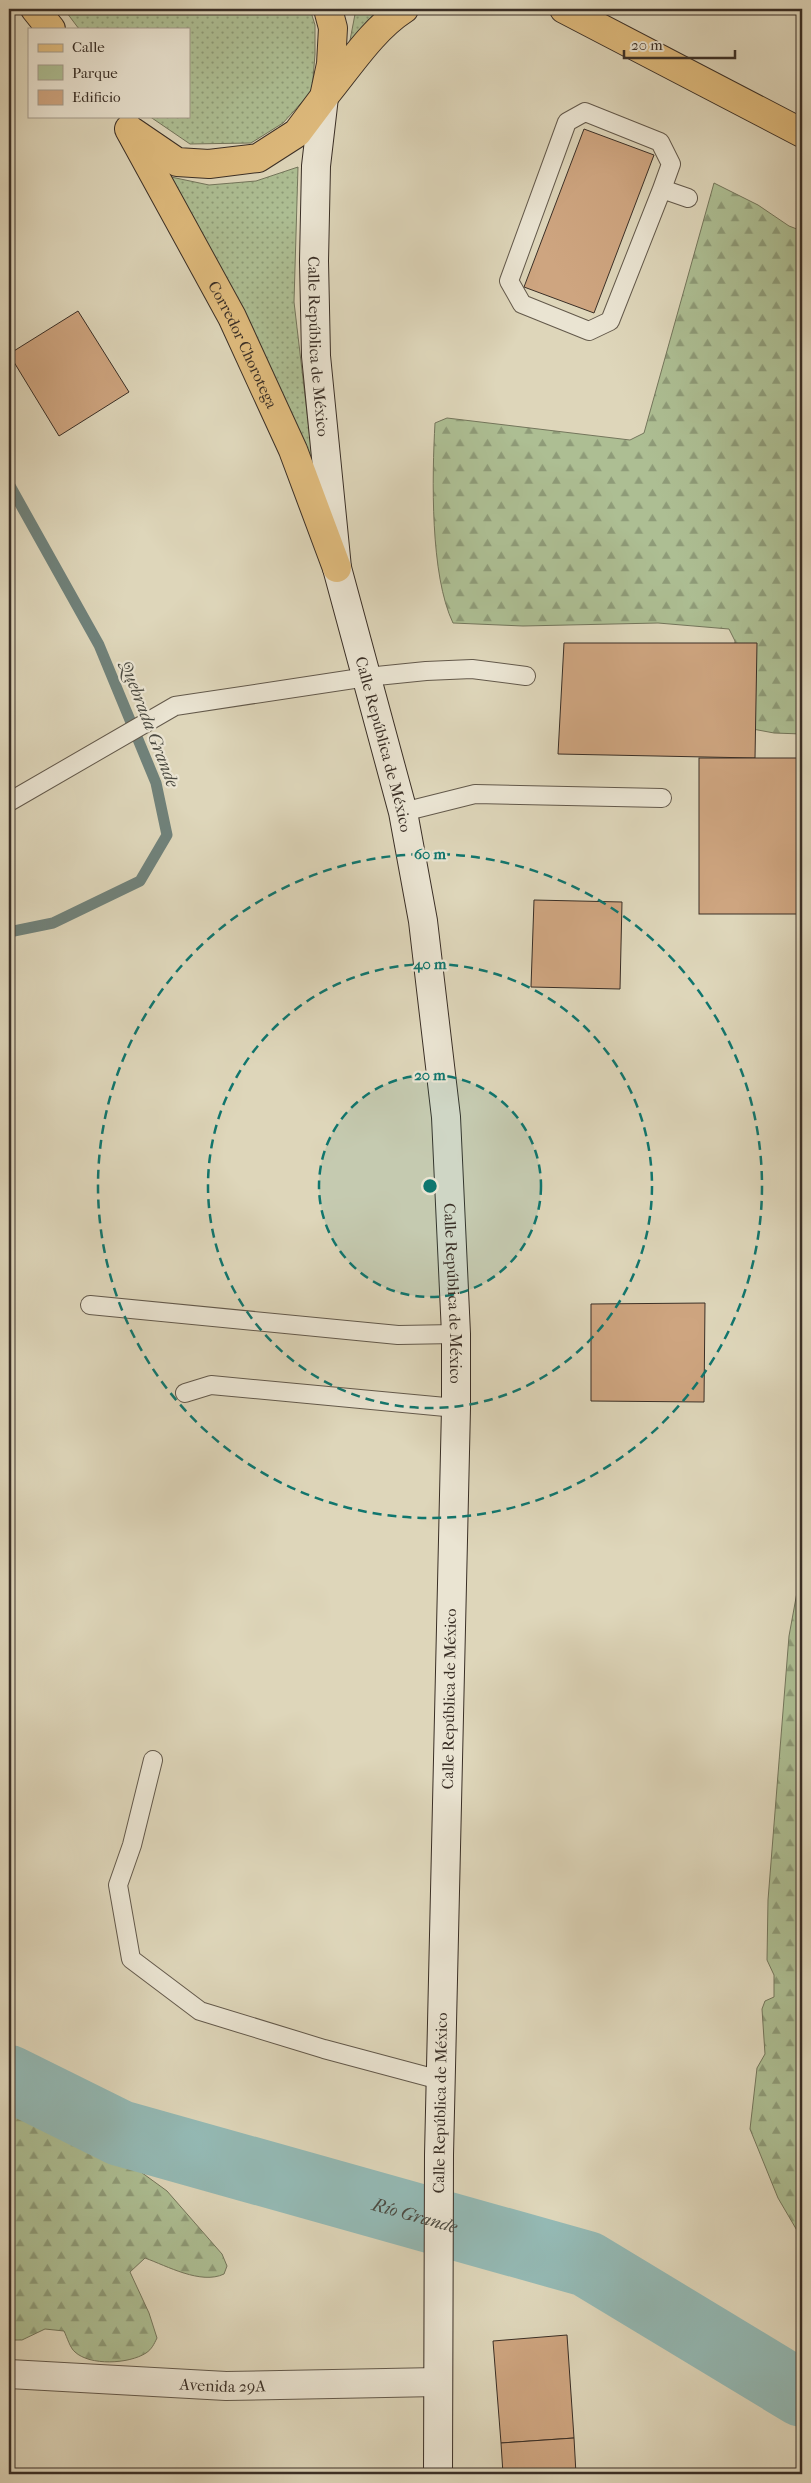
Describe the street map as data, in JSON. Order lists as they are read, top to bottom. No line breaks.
{"streets":{"main road":["Corredor Chorotega","Calle República de México","Avenida 29A"]},"crossings":[["Corredor Chorotega","Calle República de México"],["Calle República de México","Avenida 29A"]],"water":["Quebrada Grande","Río Grande"],"legend":["Calle","Parque","Edificio"],"scale_bar":"20 m","rings":["60 m","40 m","20 m"]}
